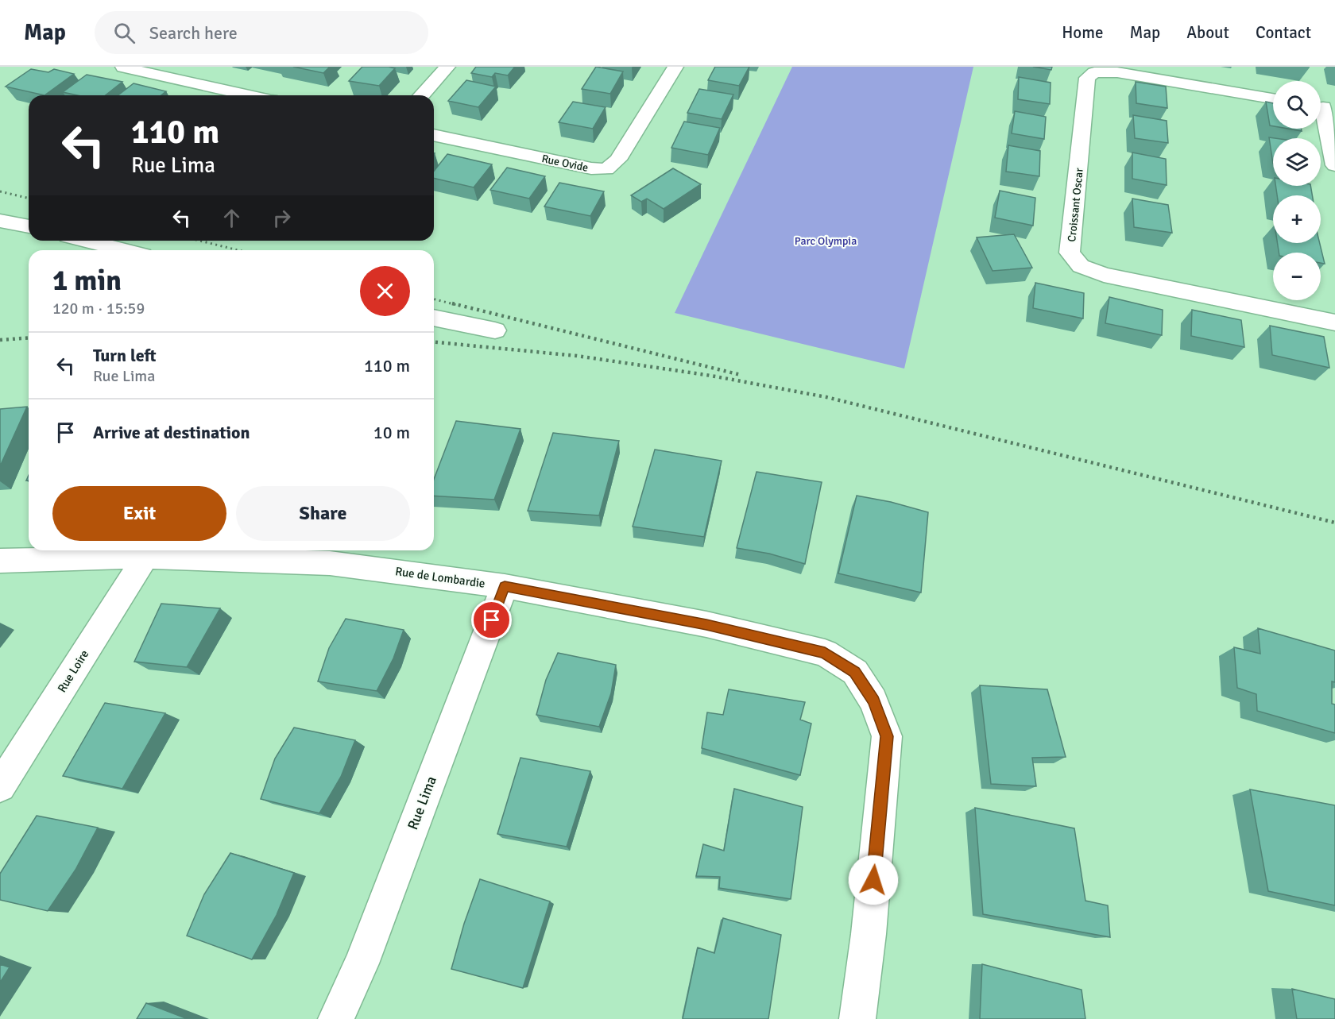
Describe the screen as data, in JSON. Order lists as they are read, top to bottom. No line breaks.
{"streets":{"street":["Rue Ovide","Croissant Oscar","Rue de Lombardie","Rue Loire","Rue Lima"]},"crossings":[["Rue de Lombardie","Rue Loire"],["Rue de Lombardie","Rue Lima"]],"parks":["Parc Olympia"],"page":{"header":"Map","search":"Search here","nav":["Home","Map","About","Contact"],"map_buttons":["+","−"],"turn":["110 m","Rue Lima"],"heading":["1 min","120 m · 15:59"],"list":[{"name":"Turn left","note":"Rue Lima","value":"110 m"},{"name":"Arrive at destination","value":"10 m"}],"buttons":["Exit","Share"]}}
